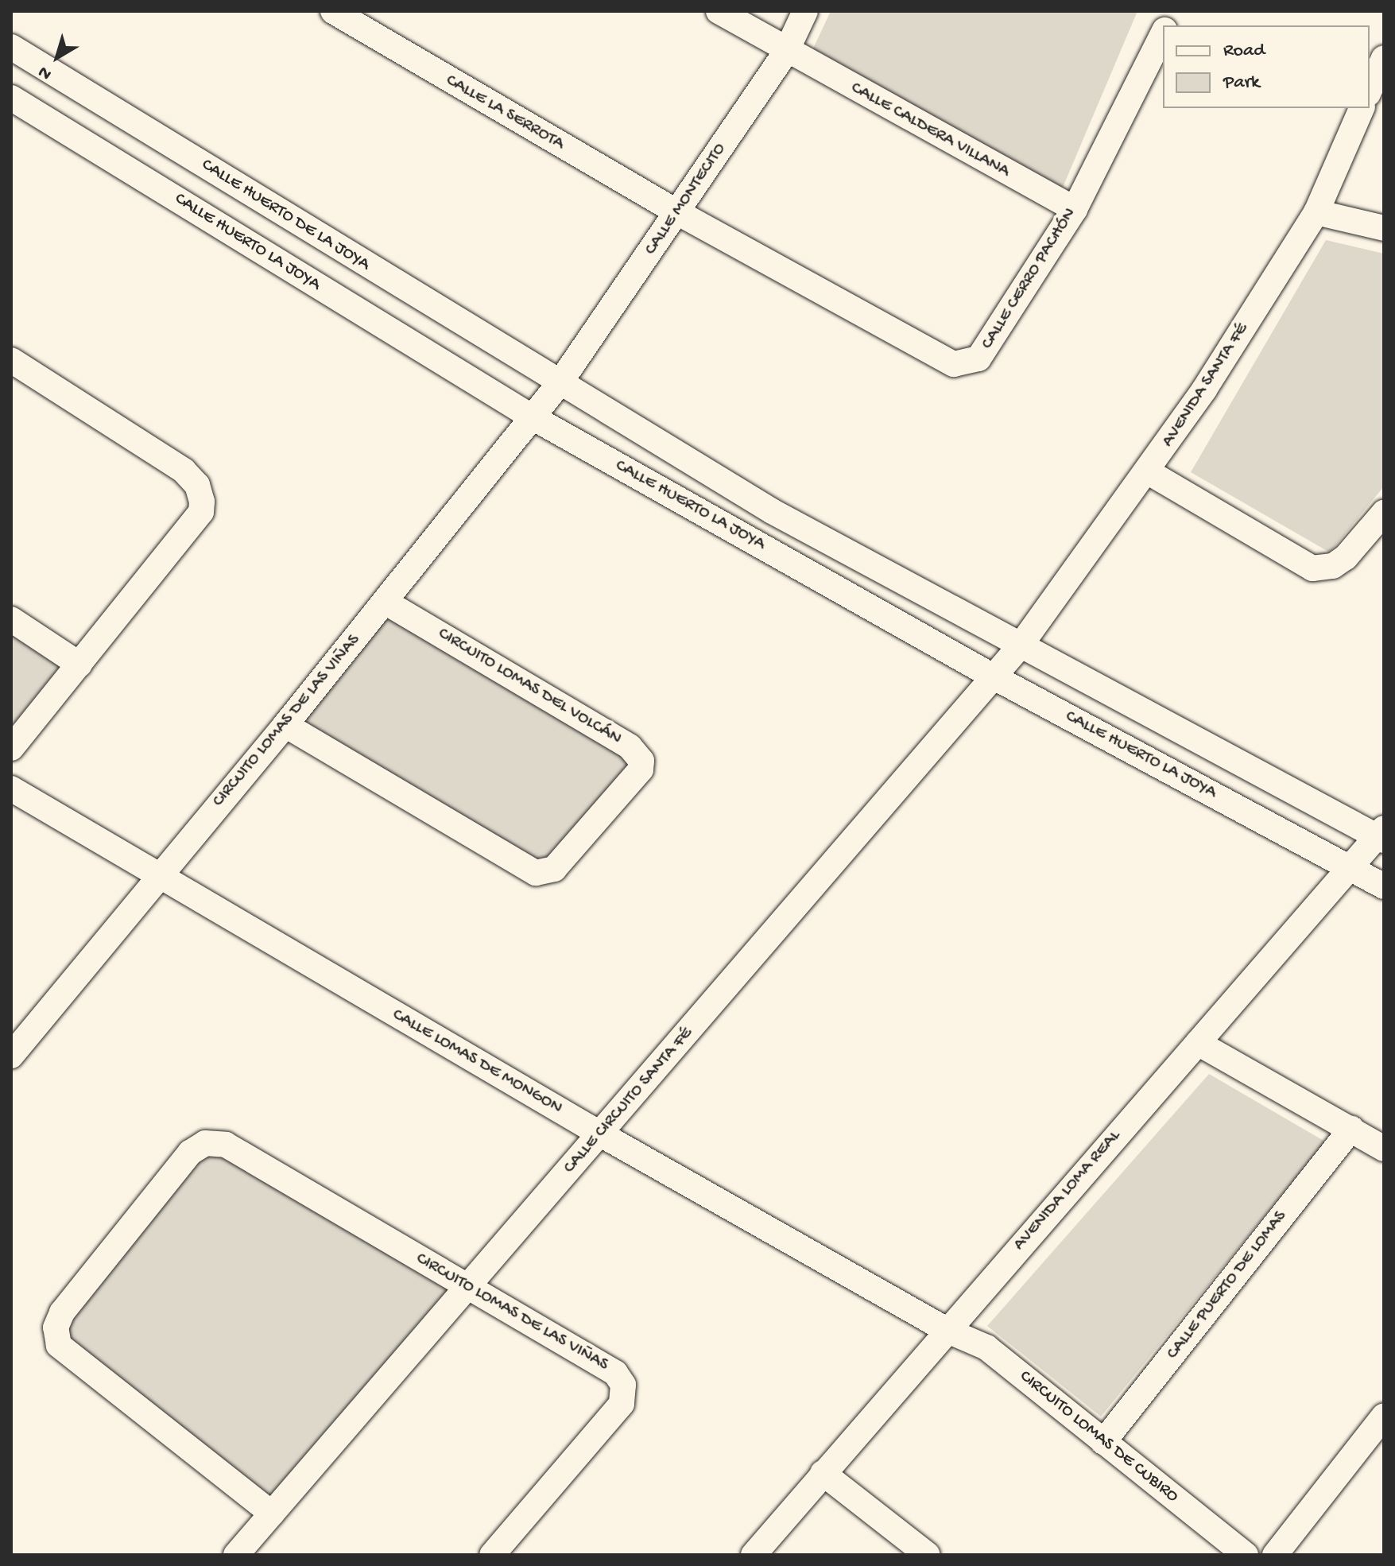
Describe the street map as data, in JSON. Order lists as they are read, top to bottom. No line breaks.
{"streets":{"street":["CALLE LA SERROTA","CALLE CALDERA VILLANA","CALLE MONTECITO","CALLE HUERTO DE LA JOYA","CALLE HUERTO LA JOYA","CALLE CERRO PACHÓN","AVENIDA SANTA FÉ","CIRCUITO LOMAS DEL VOLCÁN","CIRCUITO LOMAS DE LAS VIÑAS","CALLE LOMAS DE MONGON","CALLE CIRCUITO SANTA FÉ","AVENIDA LOMA REAL","CALLE PUERTO DE LOMAS","CIRCUITO LOMAS DE CUBIRO"]},"crossings":[["CALLE LA SERROTA","CALLE MONTECITO"],["CALLE LA SERROTA","CALLE CERRO PACHÓN"],["CALLE CALDERA VILLANA","CALLE MONTECITO"],["CALLE CALDERA VILLANA","CALLE CERRO PACHÓN"],["CALLE MONTECITO","CALLE HUERTO DE LA JOYA"],["CALLE MONTECITO","CALLE HUERTO LA JOYA"],["CALLE MONTECITO","CALLE CERRO PACHÓN"],["CALLE MONTECITO","CIRCUITO LOMAS DE LAS VIÑAS"],["CALLE HUERTO DE LA JOYA","CALLE HUERTO LA JOYA"],["CALLE HUERTO DE LA JOYA","CIRCUITO LOMAS DE LAS VIÑAS"],["CALLE HUERTO LA JOYA","AVENIDA SANTA FÉ"],["CALLE HUERTO LA JOYA","CIRCUITO LOMAS DE LAS VIÑAS"],["CALLE HUERTO LA JOYA","CALLE CIRCUITO SANTA FÉ"],["CALLE HUERTO LA JOYA","AVENIDA LOMA REAL"],["AVENIDA SANTA FÉ","CALLE CIRCUITO SANTA FÉ"],["CIRCUITO LOMAS DEL VOLCÁN","CIRCUITO LOMAS DE LAS VIÑAS"],["CIRCUITO LOMAS DE LAS VIÑAS","CALLE LOMAS DE MONGON"],["CIRCUITO LOMAS DE LAS VIÑAS","CALLE CIRCUITO SANTA FÉ"],["CALLE LOMAS DE MONGON","CALLE CIRCUITO SANTA FÉ"],["CALLE LOMAS DE MONGON","AVENIDA LOMA REAL"],["CALLE LOMAS DE MONGON","CIRCUITO LOMAS DE CUBIRO"],["AVENIDA LOMA REAL","CIRCUITO LOMAS DE CUBIRO"],["CALLE PUERTO DE LOMAS","CIRCUITO LOMAS DE CUBIRO"]],"legend":["Road","Park"],"north":"bottom left"}
